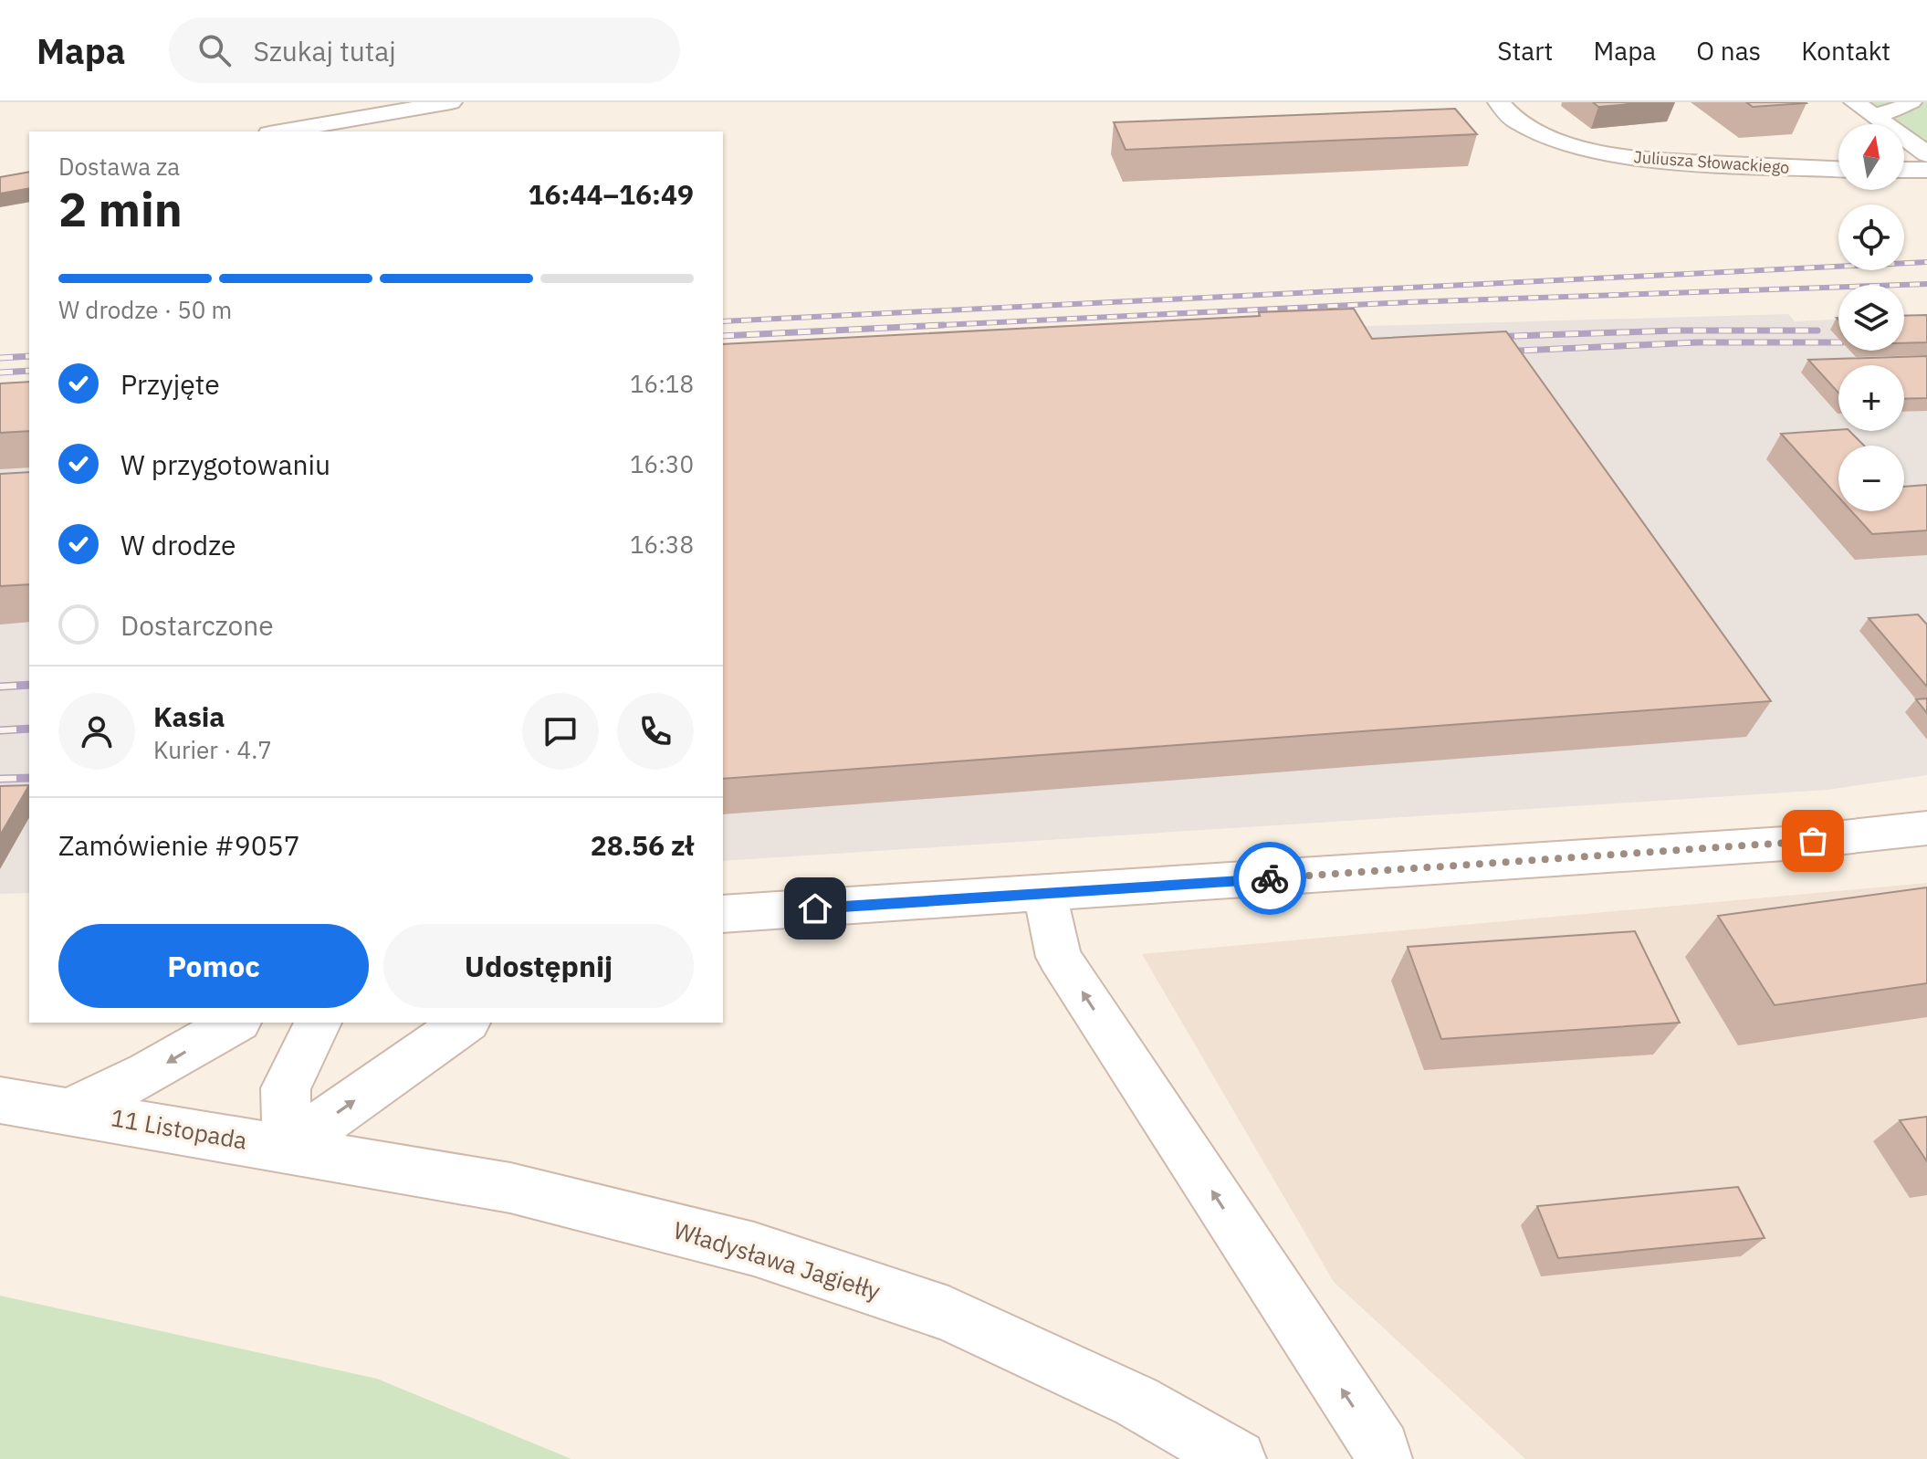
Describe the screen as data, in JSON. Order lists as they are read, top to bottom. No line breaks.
{"streets":{"main road":["Juliusza Słowackiego","11 Listopada","Władysława Jagiełły"]},"crossings":[["11 Listopada","Władysława Jagiełły"]],"one_way":["11 Listopada"],"north":"top","page":{"header":"Mapa","search":"Szukaj tutaj","nav":["Start","Mapa","O nas","Kontakt"],"map_buttons":["+","−"],"heading":["2 min","Dostawa za","16:44–16:49"],"panel":["Kasia","Kurier · 4.7","Zamówienie #9057","28.56 zł"],"bar":"W drodze · 50 m","list":[["Przyjęte","16:18"],["W przygotowaniu","16:30"],["W drodze","16:38"],"Dostarczone"],"buttons":["Pomoc","Udostępnij"]}}
